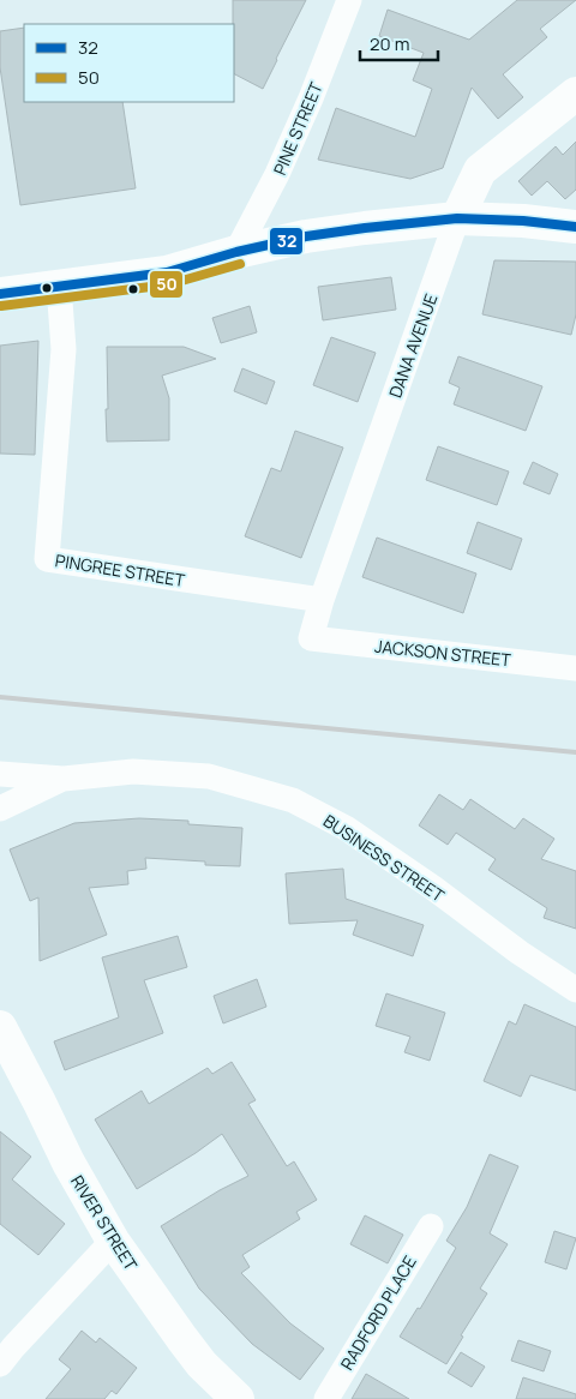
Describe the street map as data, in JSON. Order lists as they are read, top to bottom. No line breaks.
{"streets":{"main road":["DANA AVENUE","RIVER STREET"],"street":["PINE STREET","PINGREE STREET","JACKSON STREET","BUSINESS STREET","RADFORD PLACE"]},"crossings":[["DANA AVENUE","PINGREE STREET"],["DANA AVENUE","JACKSON STREET"]],"lines":["transit line 32","transit line 50"],"legend":["32","50"],"scale_bar":"20 m"}
